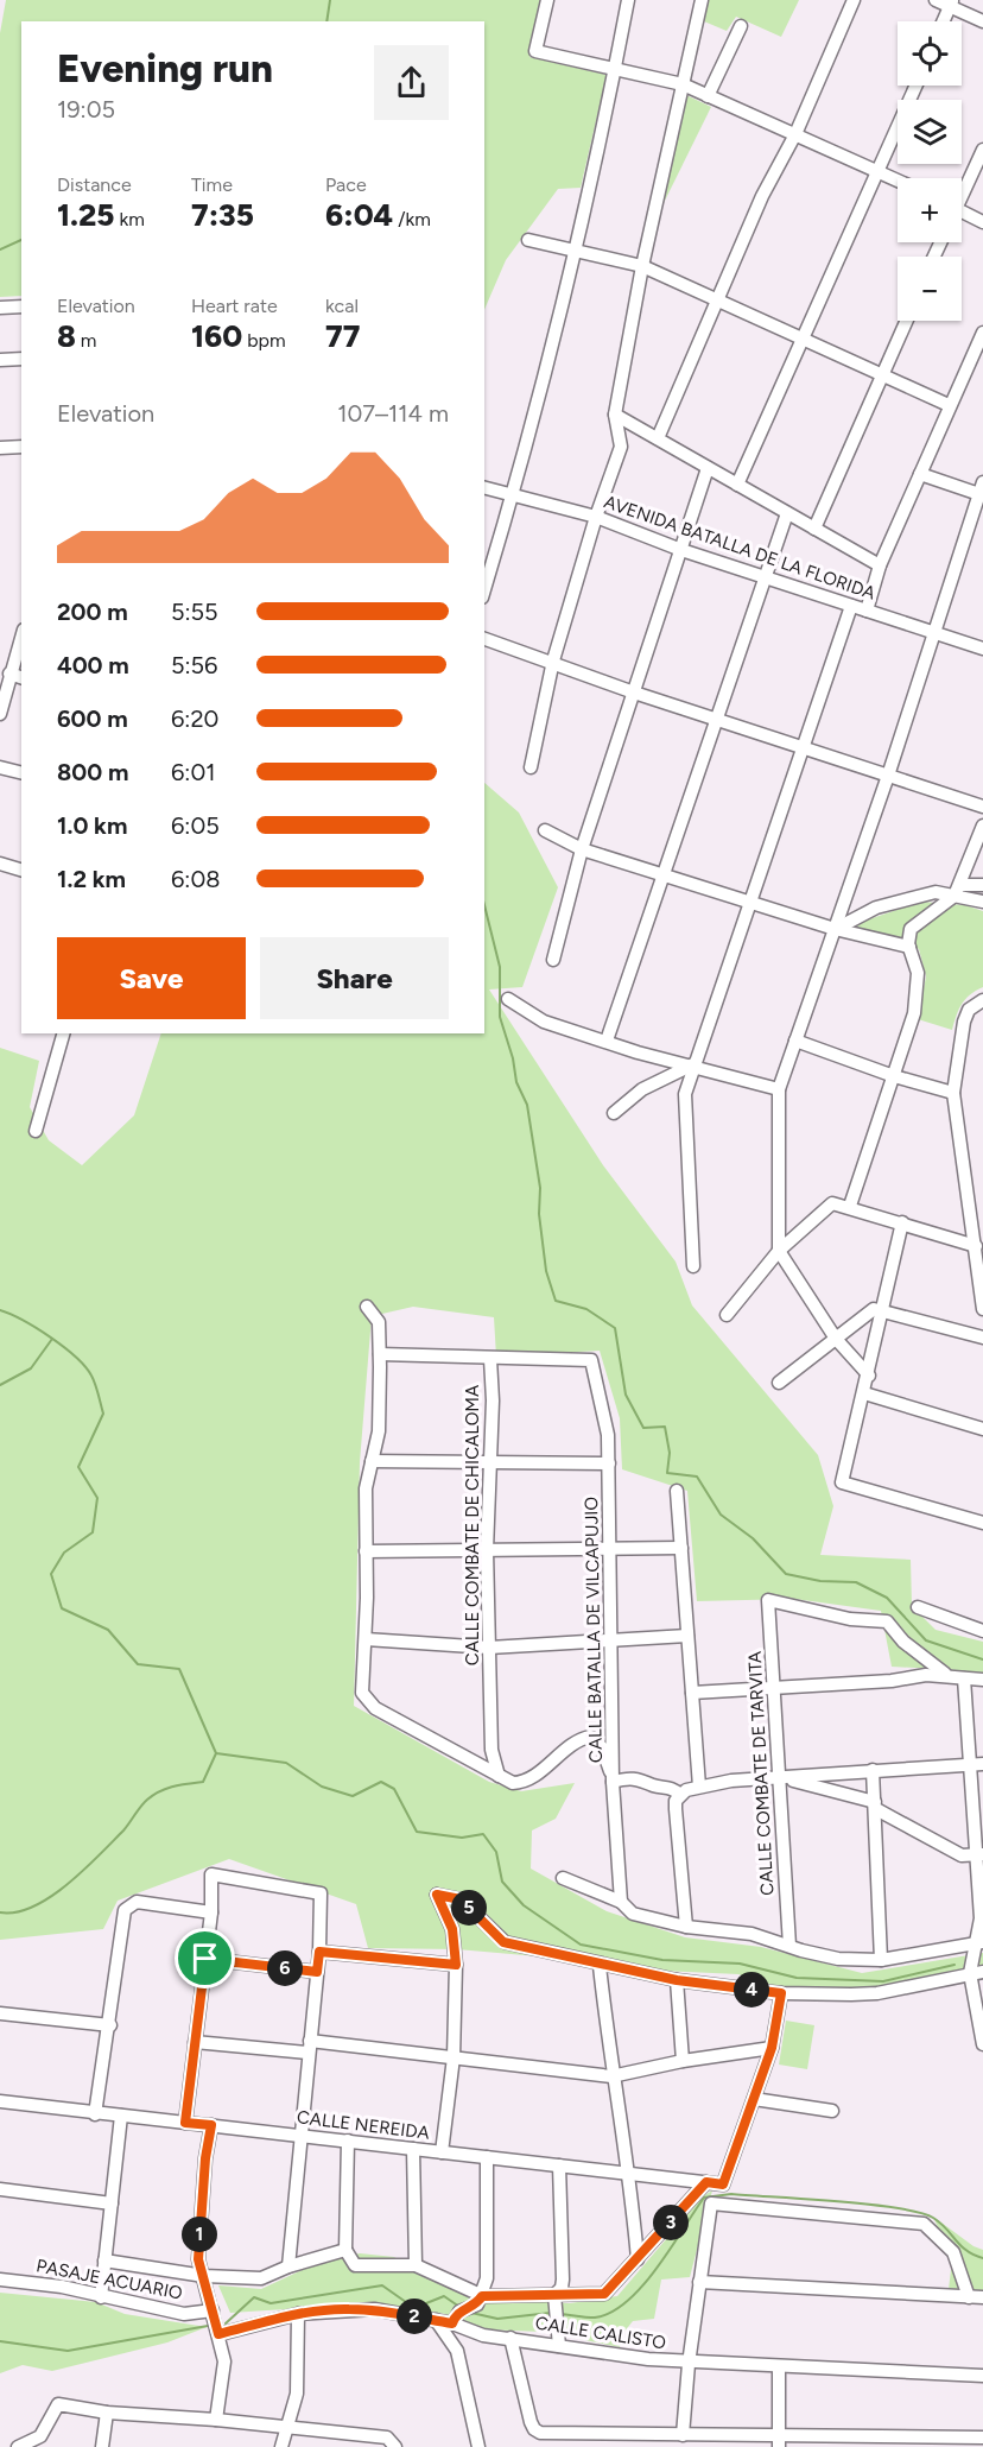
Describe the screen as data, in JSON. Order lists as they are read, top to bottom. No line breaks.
{"streets":{"street":["AVENIDA BATALLA DE LA FLORIDA","CALLE COMBATE DE CHICALOMA","CALLE BATALLA DE VILCAPUJIO","CALLE COMBATE DE TARVITA","CALLE NEREIDA","PASAJE ACUARIO","CALLE CALISTO"]},"crossings":[["CALLE COMBATE DE CHICALOMA","CALLE BATALLA DE VILCAPUJIO"]],"page":{"map_buttons":["+","−"],"heading":["Evening run","19:05"],"stats":[["Distance","1.25 km"],["Time","7:35"],["Pace","6:04 /km"],["Elevation","8 m"],["Heart rate","160 bpm"],["kcal","77"]],"chart":["Elevation","107–114 m"],"list":[{"name":"200 m","note":"5:55"},{"name":"400 m","note":"5:56"},{"name":"600 m","note":"6:20"},{"name":"800 m","note":"6:01"},{"name":"1.0 km","note":"6:05"},{"name":"1.2 km","note":"6:08"}],"buttons":["Save","Share"],"pins":["5","6","4","3","1","2"]}}
